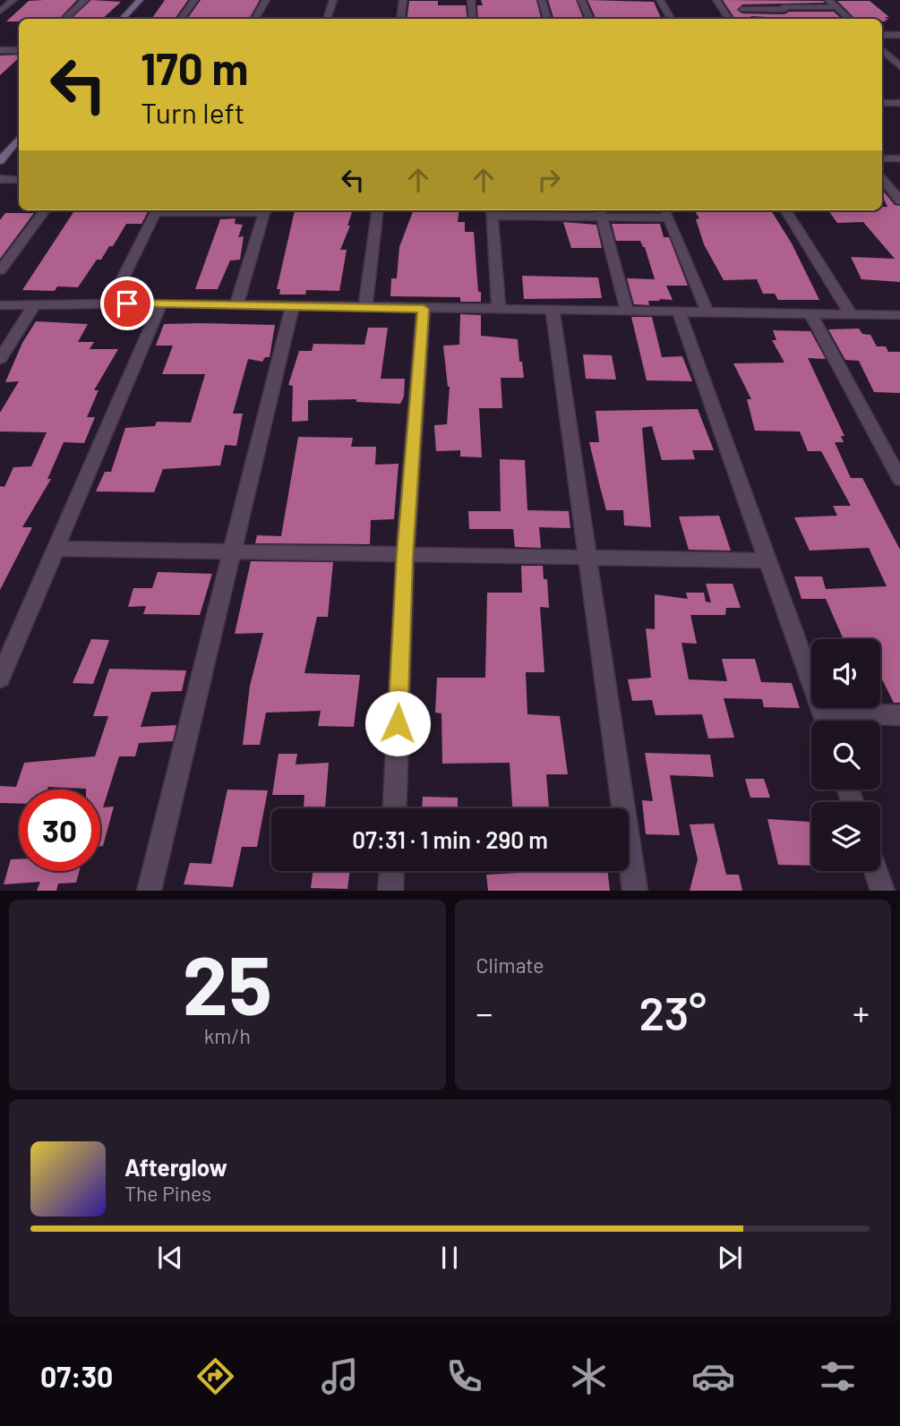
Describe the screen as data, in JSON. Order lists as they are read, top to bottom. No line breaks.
{"page":{"turn":["170 m","Turn left"],"limit":"30","trip":"07:31 · 1 min · 290 m","tile":[["25","km/h"],"Climate"],"heat":["−","23°","+"],"song":["Afterglow","The Pines"],"tabs":"07:30"}}
